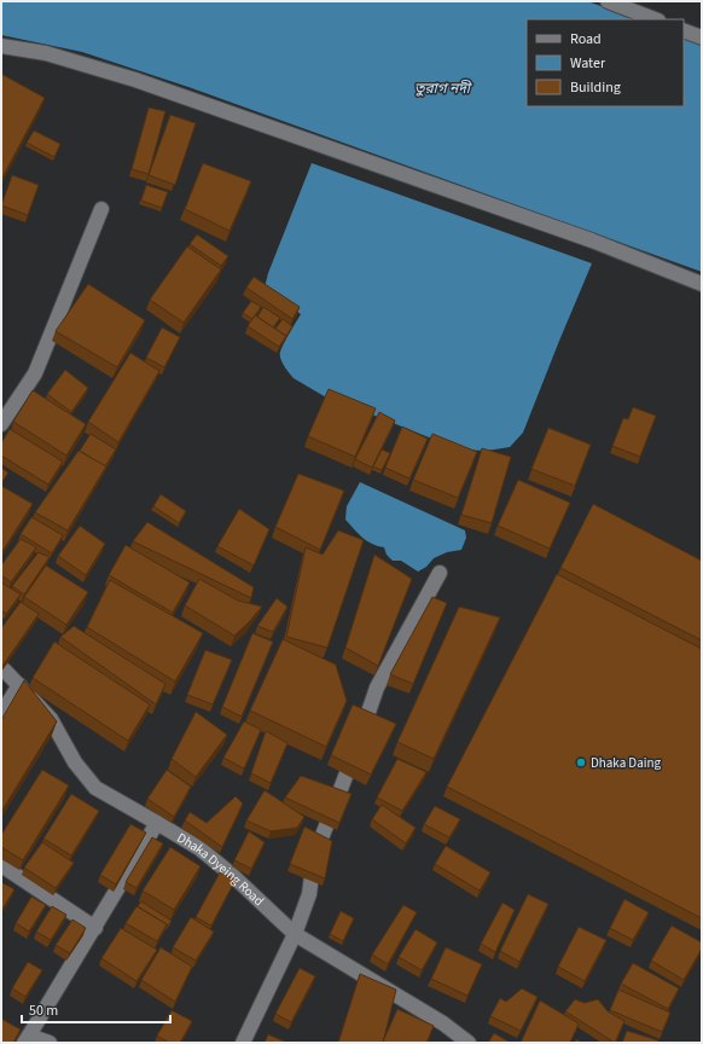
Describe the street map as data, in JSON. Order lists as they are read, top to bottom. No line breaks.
{"streets":{"street":["Dhaka Dyeing Road"]},"water":["তুরাগ নদী"],"places":["Dhaka Daing"],"legend":["Road","Water","Building"],"scale_bar":"50 m"}
